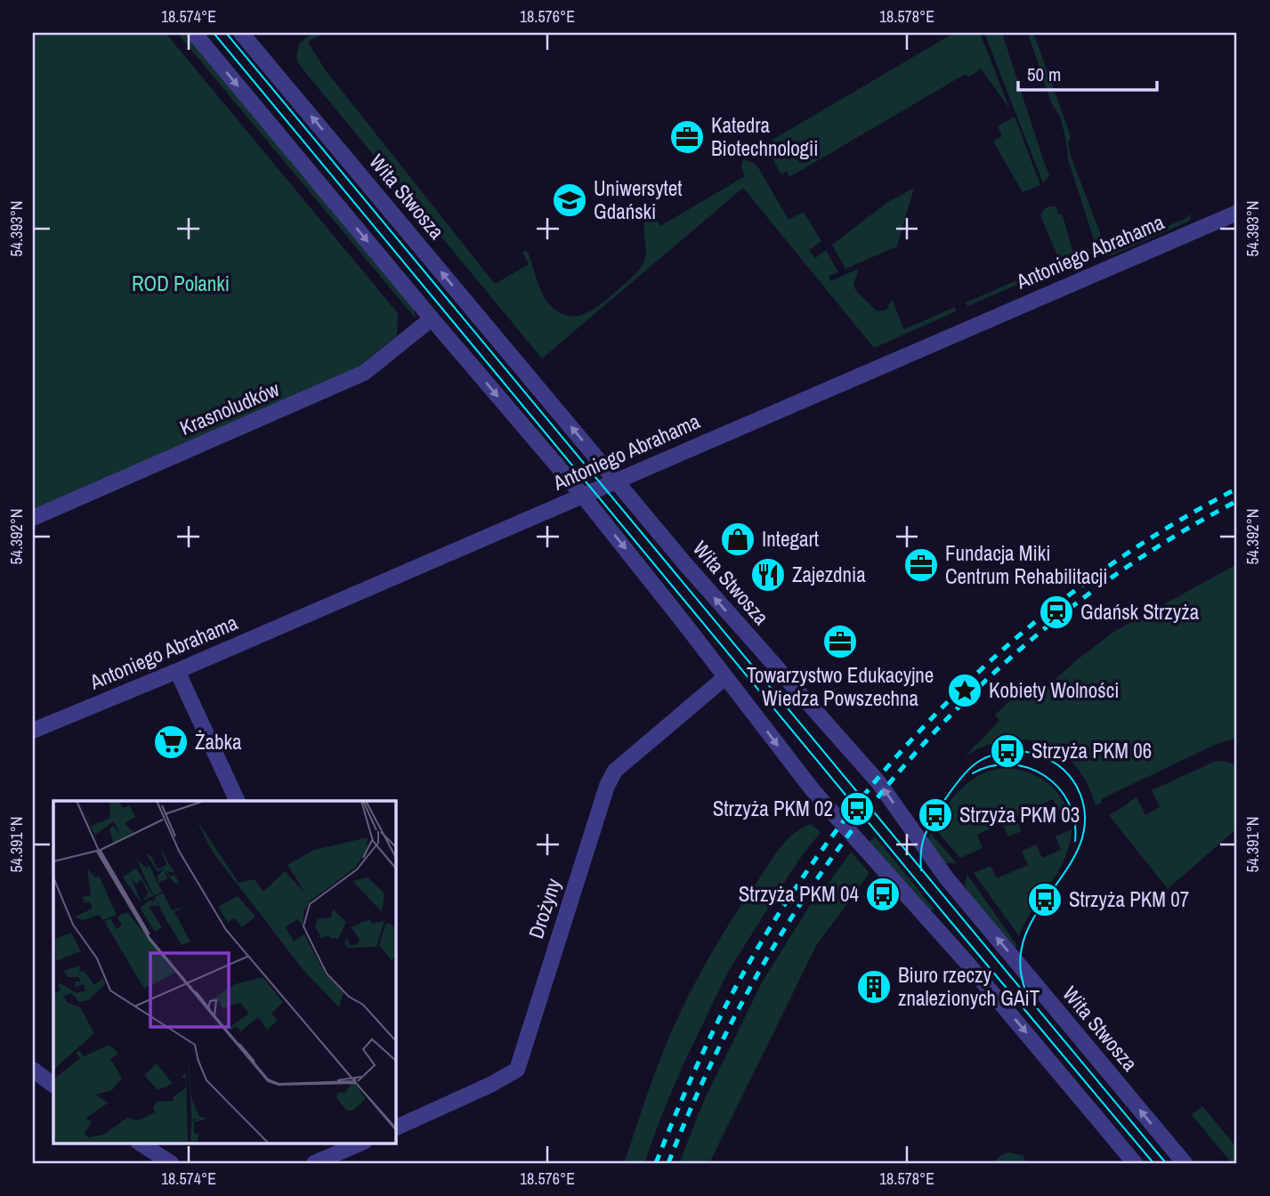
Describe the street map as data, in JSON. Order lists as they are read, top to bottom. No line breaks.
{"streets":{"street":["Wita Stwosza","Antoniego Abrahama","Krasnoludków","Drożyny"]},"crossings":[["Wita Stwosza","Antoniego Abrahama"]],"parks":["ROD Polanki"],"places":{"office":["Katedra Biotechnologii","Fundacja Miki Centrum Rehabilitacji","Towarzystwo Edukacyjne Wiedza Powszechna"],"school or university":["Uniwersytet Gdański"],"shop":["Integart"],"restaurant":["Zajezdnia"],"station":["Gdańsk Strzyża"],"place":["Kobiety Wolności"],"supermarket":["Żabka"],"bus stop":["Strzyża PKM 06","Strzyża PKM 02","Strzyża PKM 03","Strzyża PKM 04","Strzyża PKM 07"],"building":["Biuro rzeczy znalezionych GAiT"]},"scale_bar":"50 m","coordinates":["18.574°E","18.576°E","18.578°E","54.393°N","54.392°N","54.391°N"]}
